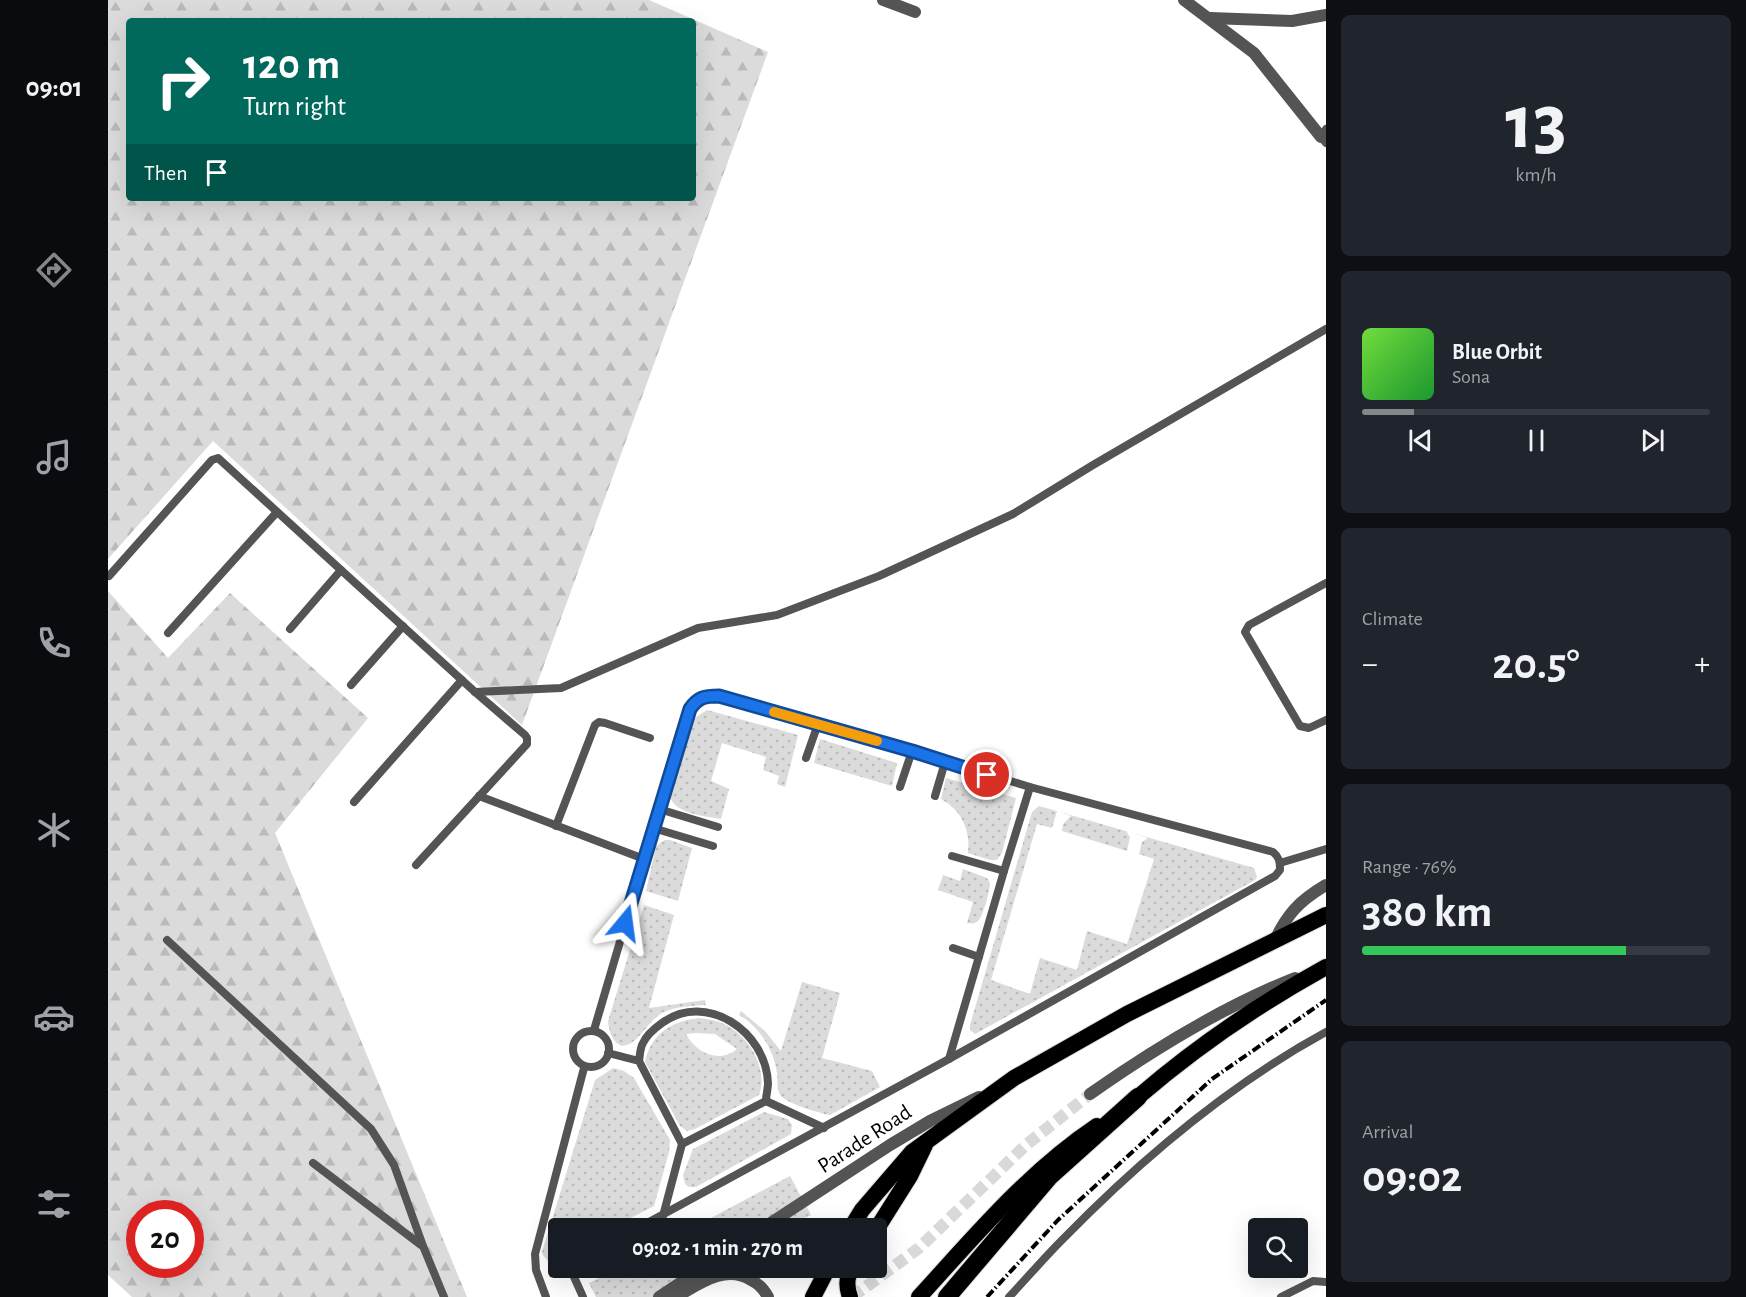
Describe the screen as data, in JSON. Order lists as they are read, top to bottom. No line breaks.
{"streets":{"street":["Parade Road"]},"page":{"tabs":"09:01","tile":[["13","km/h"],"Climate",["Range · 76%","380 km"],["Arrival","09:02"]],"turn":["120 m","Turn right"],"then":"Then","song":["Blue Orbit","Sona"],"heat":["−","20.5°","+"],"limit":"20","trip":"09:02 · 1 min · 270 m"}}
